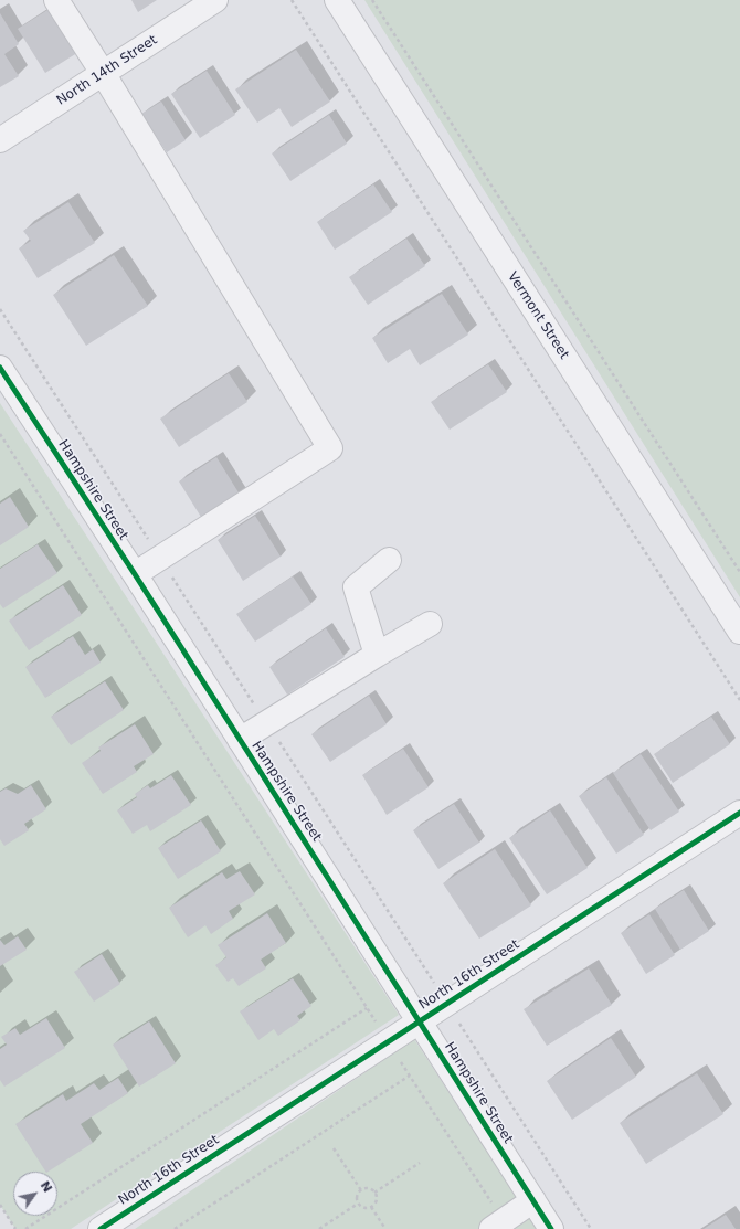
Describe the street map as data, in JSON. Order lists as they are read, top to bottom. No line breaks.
{"streets":{"street":["North 14th Street","Vermont Street","Hampshire Street","North 16th Street"]},"crossings":[["Hampshire Street","North 16th Street"]],"north":"top right"}
